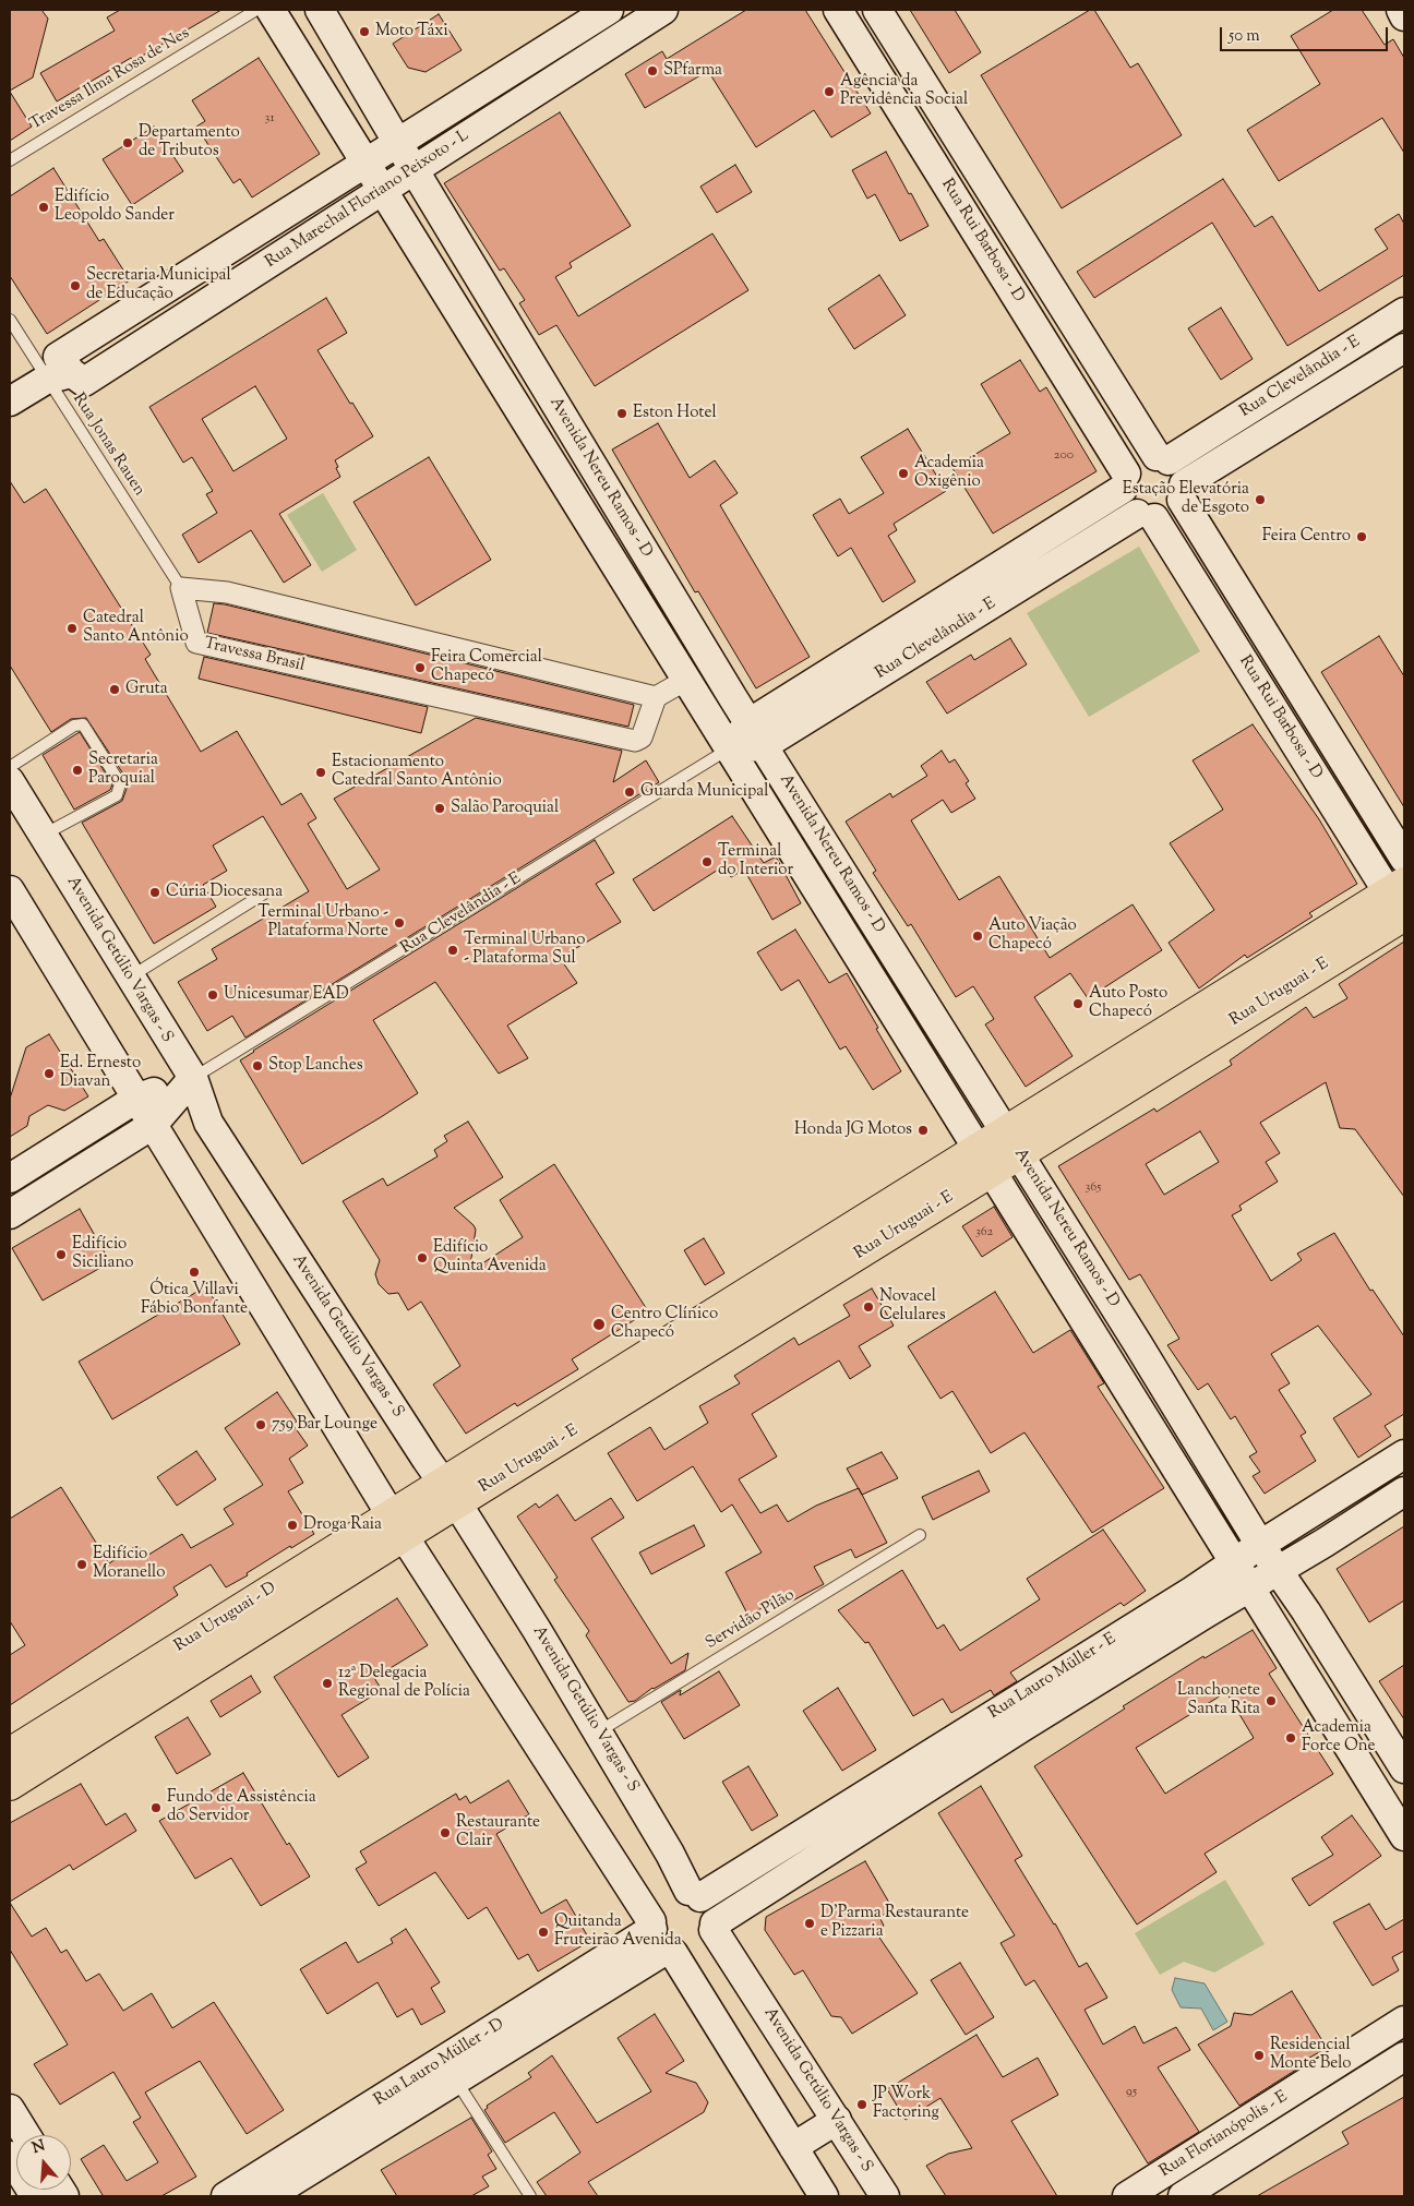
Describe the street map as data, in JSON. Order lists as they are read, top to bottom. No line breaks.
{"streets":{"main road":["Rua Uruguai - E","Rua Uruguai - D"],"street":["Rua Marechal Floriano Peixoto - L","Rua Rui Barbosa - D","Rua Clevelândia - E","Avenida Nereu Ramos - D","Travessa Brasil","Avenida Getúlio Vargas - S","Rua Lauro Müller - E","Rua Lauro Müller - D","Rua Florianópolis - E"],"lane":["Travessa Ilma Rosa de Nes","Rua Jonas Rauen","Servidão Pilão"]},"crossings":[["Rua Marechal Floriano Peixoto - L","Rua Jonas Rauen"],["Rua Marechal Floriano Peixoto - L","Avenida Nereu Ramos - D"],["Rua Rui Barbosa - D","Rua Clevelândia - E"],["Rua Rui Barbosa - D","Rua Uruguai - E"],["Rua Clevelândia - E","Avenida Nereu Ramos - D"],["Rua Clevelândia - E","Avenida Getúlio Vargas - S"],["Rua Jonas Rauen","Travessa Brasil"],["Avenida Nereu Ramos - D","Rua Uruguai - E"],["Avenida Nereu Ramos - D","Rua Lauro Müller - E"],["Avenida Getúlio Vargas - S","Rua Uruguai - E"],["Avenida Getúlio Vargas - S","Servidão Pilão"],["Avenida Getúlio Vargas - S","Rua Lauro Müller - E"],["Avenida Getúlio Vargas - S","Rua Lauro Müller - D"],["Rua Uruguai - E","Rua Uruguai - D"],["Rua Lauro Müller - E","Rua Lauro Müller - D"]],"places":["Moto Táxi","SPfarma","Agência da Previdência Social","Departamento de Tributos","Edifício Leopoldo Sander","Secretaria Municipal de Educação","Eston Hotel","Academia Oxigênio","Estação Elevatória de Esgoto","Feira Centro","Catedral Santo Antônio","Feira Comercial Chapecó","Gruta","Secretaria Paroquial","Estacionamento Catedral Santo Antônio","Guarda Municipal","Salão Paroquial","Terminal do Interior","Cúria Diocesana","Terminal Urbano - Plataforma Norte","Auto Viação Chapecó","Terminal Urbano - Plataforma Sul","Unicesumar EAD","Auto Posto Chapecó","Stop Lanches","Ed. Ernesto Diavan","Honda JG Motos","Edifício Siciliano","Edifício Quinta Avenida","Ótica Villavi Fábio Bonfante","Novacel Celulares","Centro Clínico Chapecó","759 Bar Lounge","Droga Raia","Edifício Moranello","12ª Delegacia Regional de Polícia","Lanchonete Santa Rita","Academia Force One","Fundo de Assistência do Servidor","Restaurante Clair","D'Parma Restaurante e Pizzaria","Quitanda Fruteirão Avenida","Residencial Monte Belo","JP Work Factoring"],"house_numbers":["31","200","365","362","95"],"scale_bar":"50 m","north":"top"}
